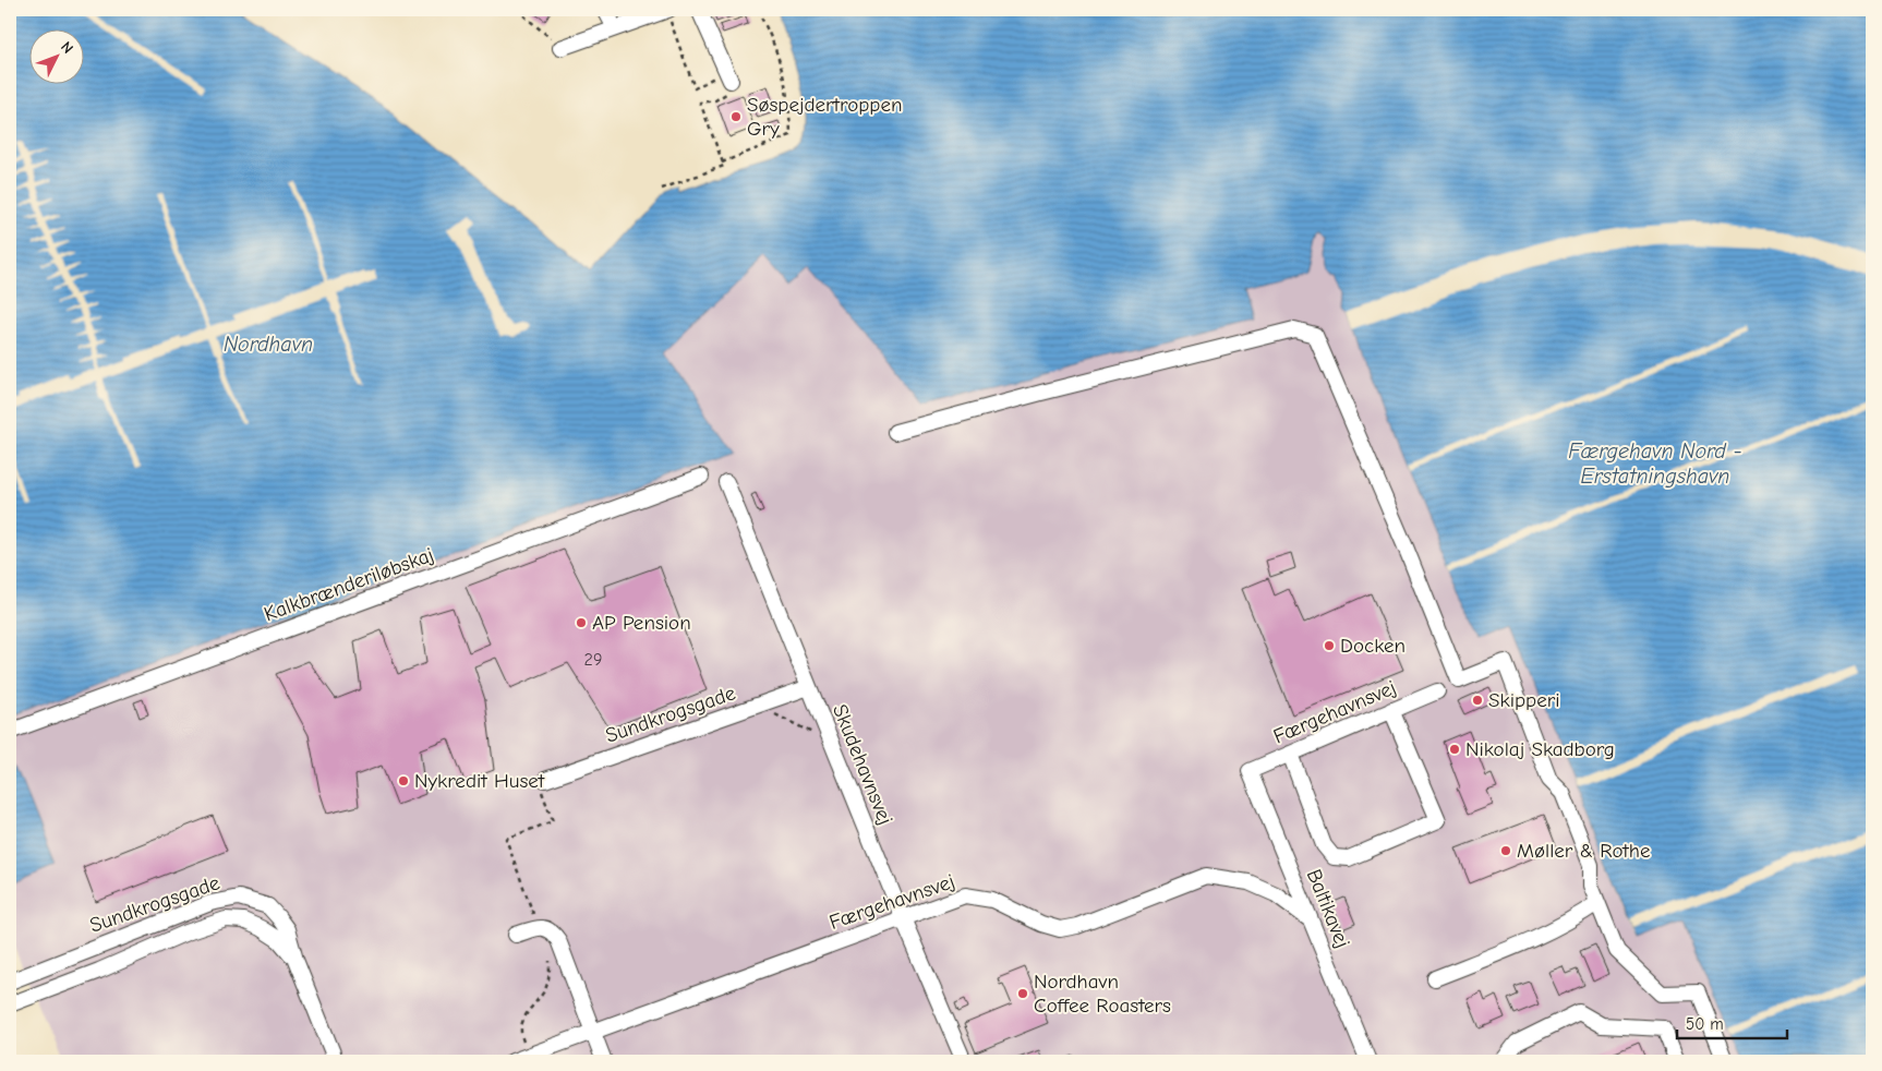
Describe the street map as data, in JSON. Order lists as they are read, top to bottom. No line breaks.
{"streets":{"street":["Kalkbrænderiløbskaj","Færgehavnsvej","Sundkrogsgade","Skudehavnsvej","Baltikavej"]},"crossings":[["Færgehavnsvej","Skudehavnsvej"],["Færgehavnsvej","Baltikavej"],["Sundkrogsgade","Skudehavnsvej"]],"water":["Nordhavn","Færgehavn Nord - Erstatningshavn"],"places":["Søspejdertroppen Gry","AP Pension","Docken","Skipperi","Nikolaj Skadborg","Nykredit Huset","Møller & Rothe","Nordhavn Coffee Roasters"],"house_numbers":["29"],"scale_bar":"50 m","north":"top right"}
